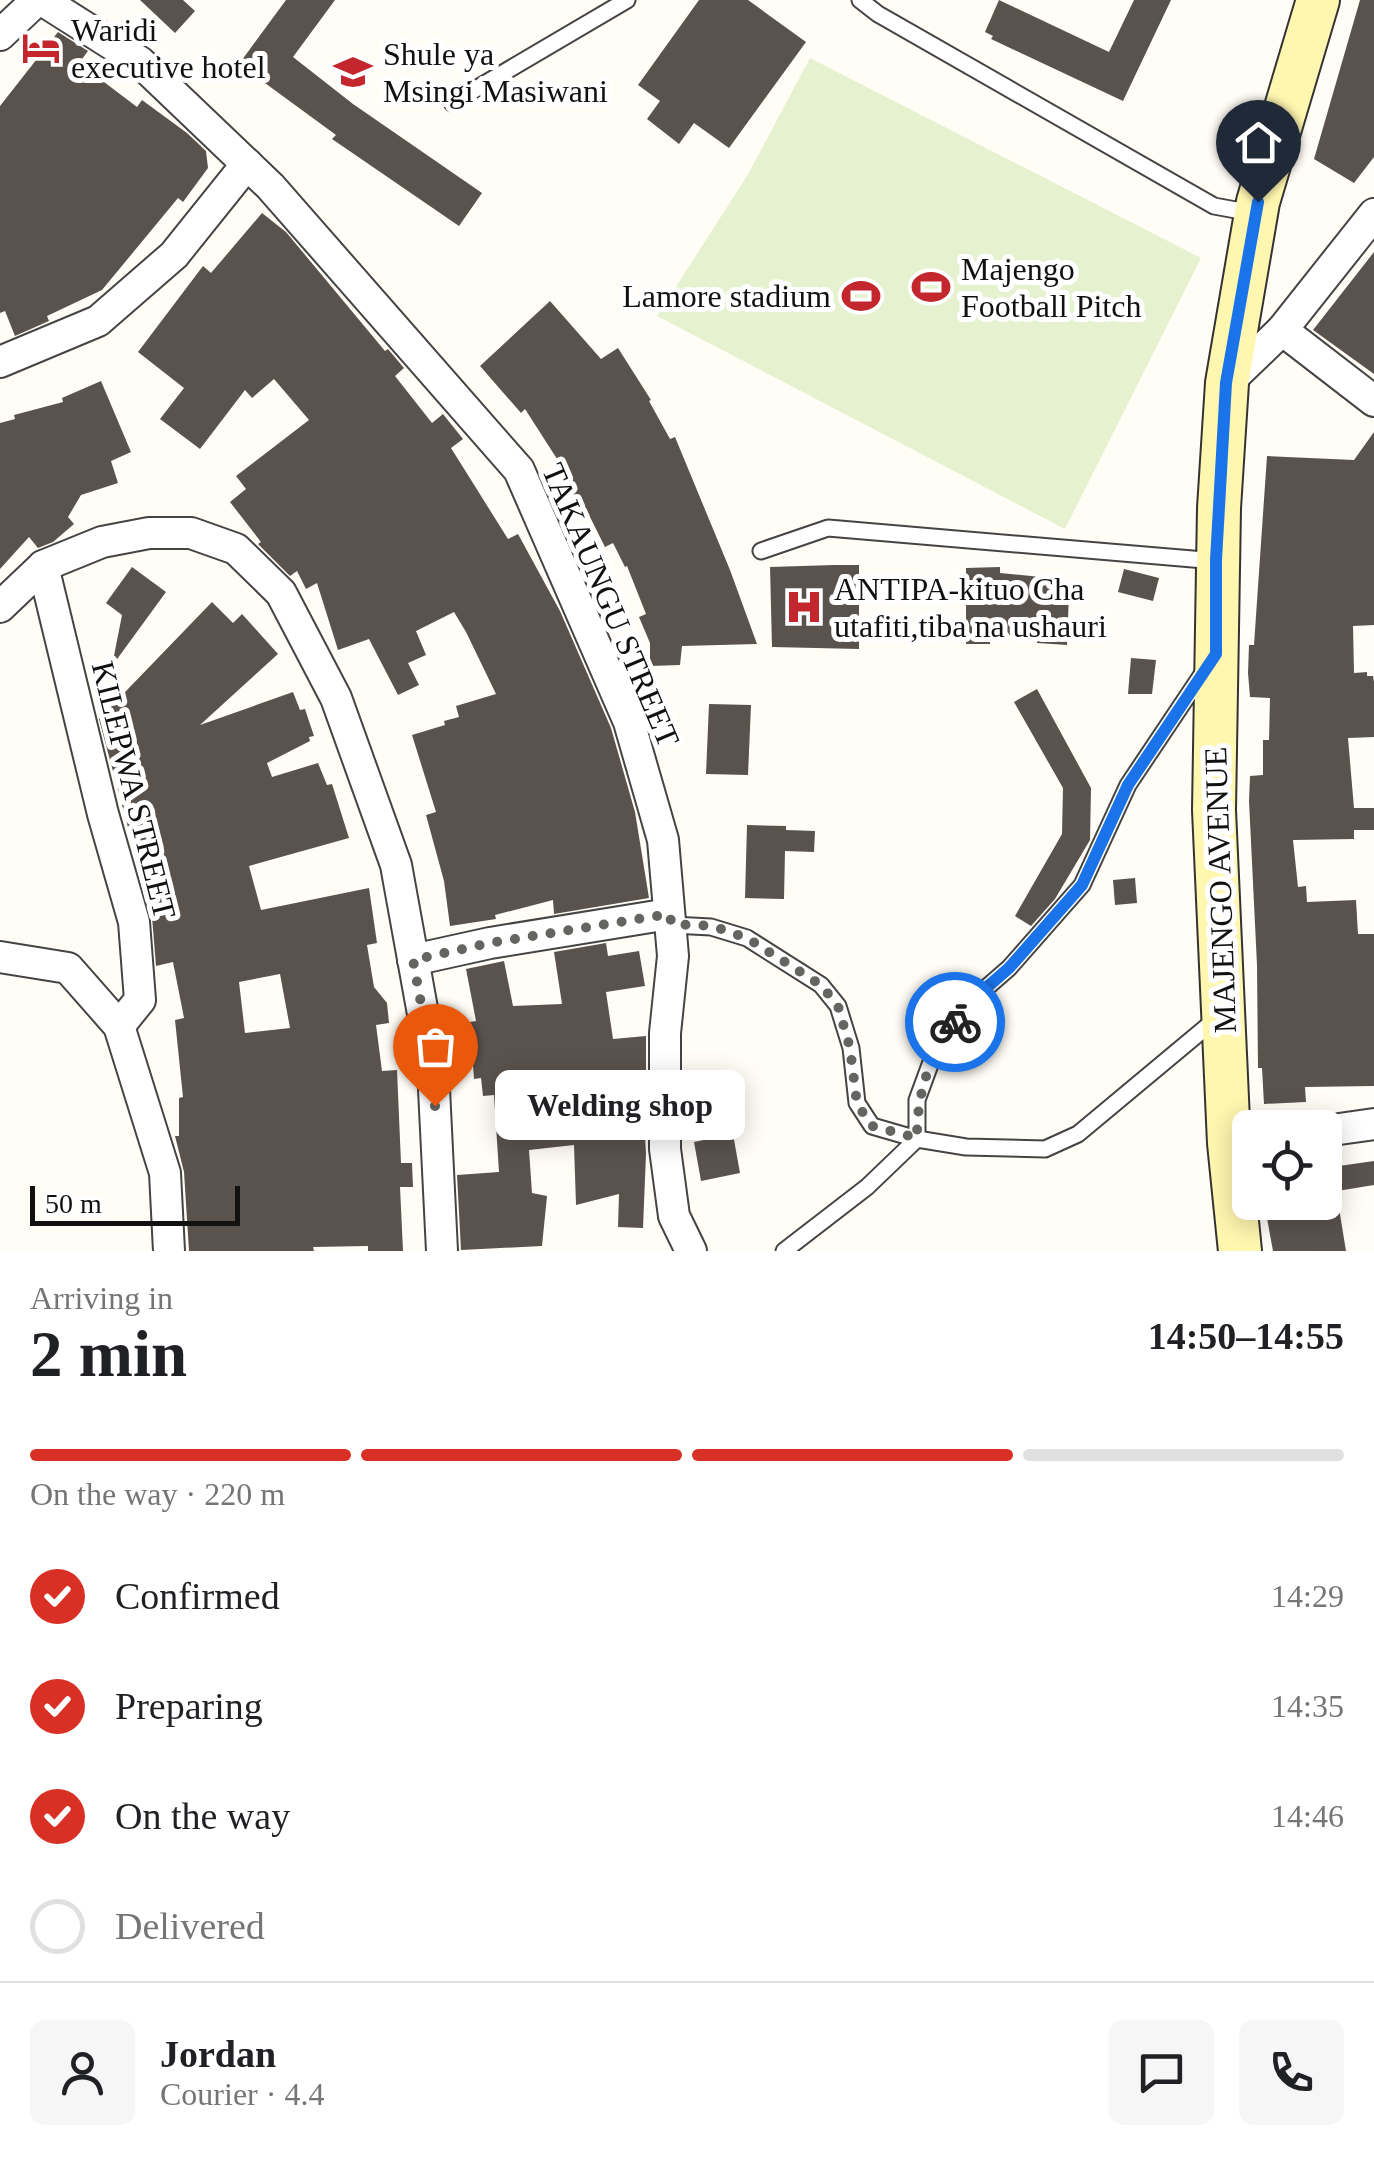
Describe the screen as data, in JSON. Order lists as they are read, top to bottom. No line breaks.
{"streets":{"street":["TAKAUNGU STREET","KILEPWA STREET","MAJENGO AVENUE"]},"places":{"hotel":["Waridi executive hotel"],"school or university":["Shule ya Msingi Masiwani"],"sports":["Majengo Football Pitch","Lamore stadium"],"hospital":["ANTIPA-kituo Cha utafiti,tiba na ushauri"],"other":["Welding shop"]},"scale_bar":"50 m","page":{"bubble":"Welding shop","scale":"50 m","heading":["2 min","Arriving in","14:50–14:55"],"panel":["Jordan","Courier · 4.4"],"bar":"On the way · 220 m","list":[["Confirmed","14:29"],["Preparing","14:35"],["On the way","14:46"],"Delivered"]}}
